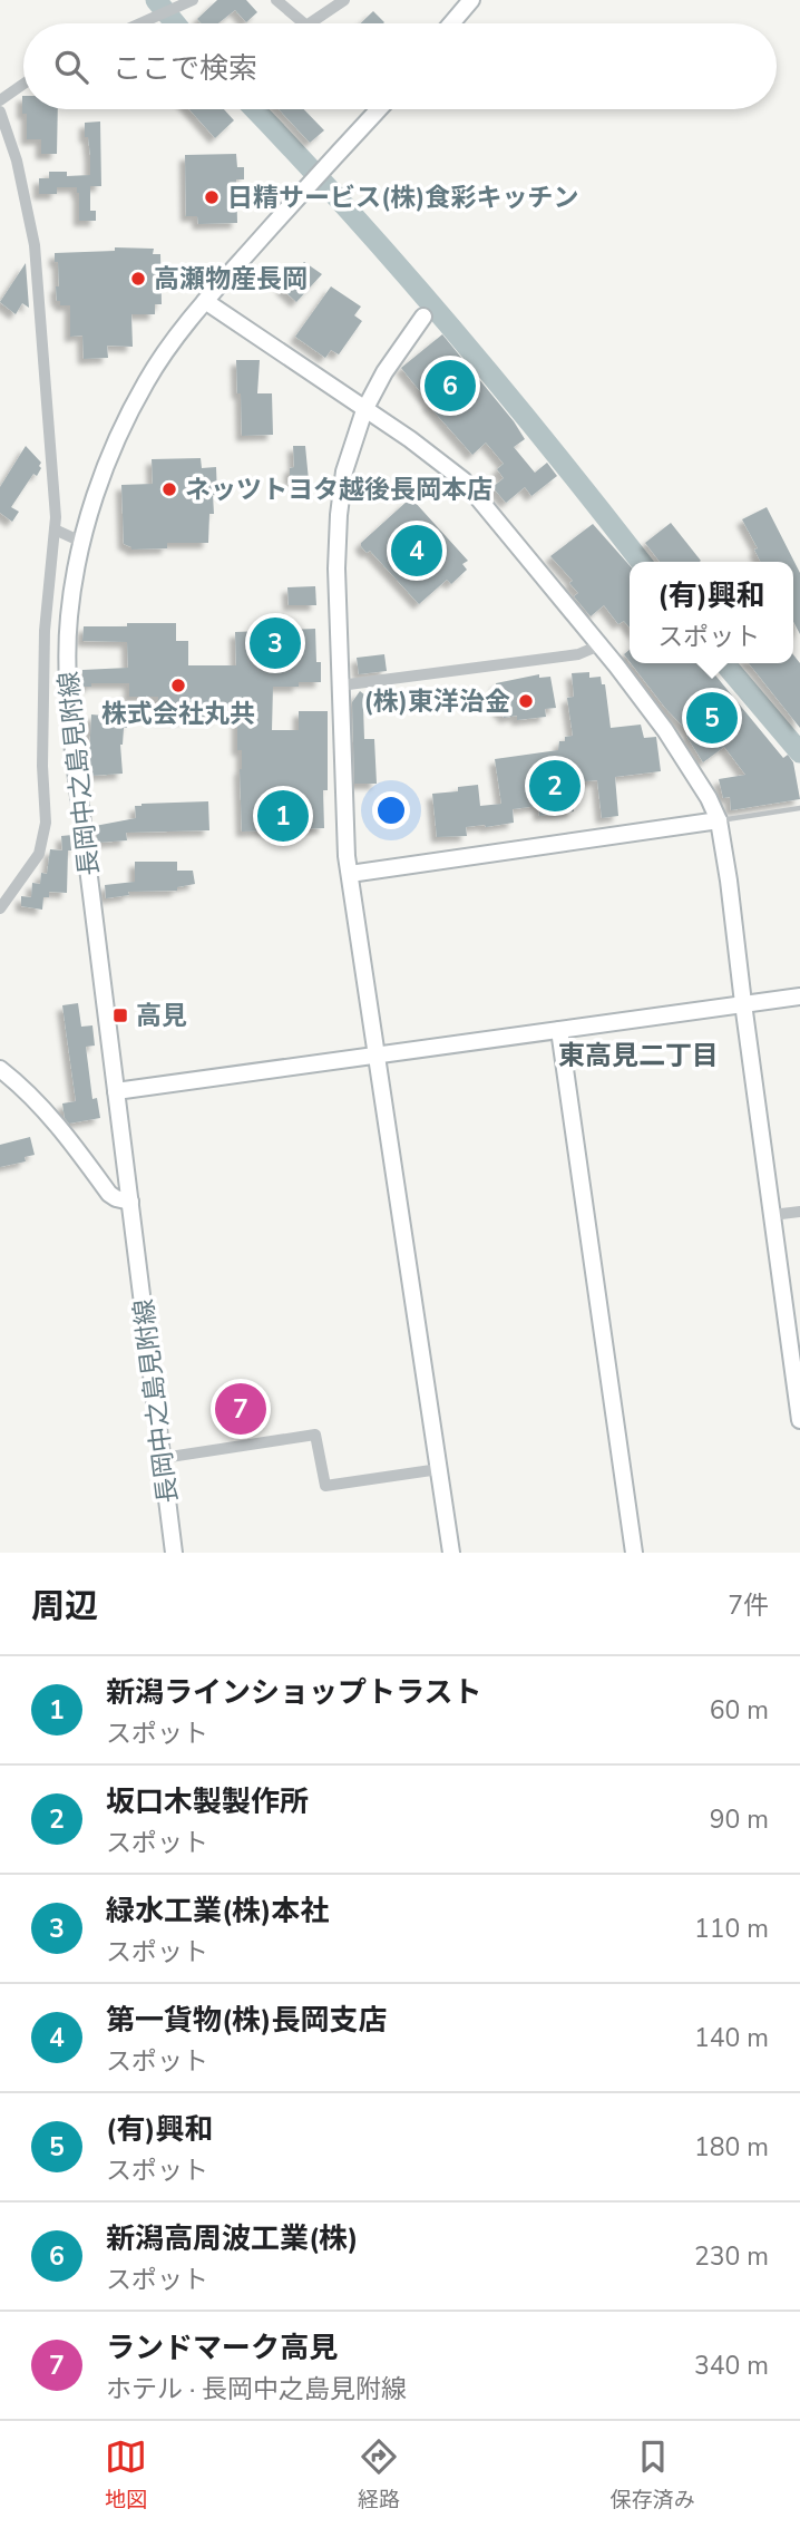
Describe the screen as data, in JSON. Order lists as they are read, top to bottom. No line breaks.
{"streets":{"street":["長岡中之島見附線"]},"districts":["東高見二丁目"],"places":{"other":["日精サービス(株)食彩キッチン","高瀬物産長岡","ネッツトヨタ越後長岡本店","株式会社丸共","(株)東洋治金"],"transit":["高見"]},"page":{"search":"ここで検索","pins":["6","4","3","5","2","1","7"],"popup":["(有)興和","スポット"],"heading":["周辺","7件"],"list":[{"mark":"1","name":"新潟ラインショップトラスト","note":"スポット","value":"60 m"},{"mark":"2","name":"坂口木製製作所","note":"スポット","value":"90 m"},{"mark":"3","name":"緑水工業(株)本社","note":"スポット","value":"110 m"},{"mark":"4","name":"第一貨物(株)長岡支店","note":"スポット","value":"140 m"},{"mark":"5","name":"(有)興和","note":"スポット","value":"180 m"},{"mark":"6","name":"新潟高周波工業(株)","note":"スポット","value":"230 m"},{"mark":"7","name":"ランドマーク高見","note":"ホテル · 長岡中之島見附線","value":"340 m"}],"nav":["地図","経路","保存済み"]}}
